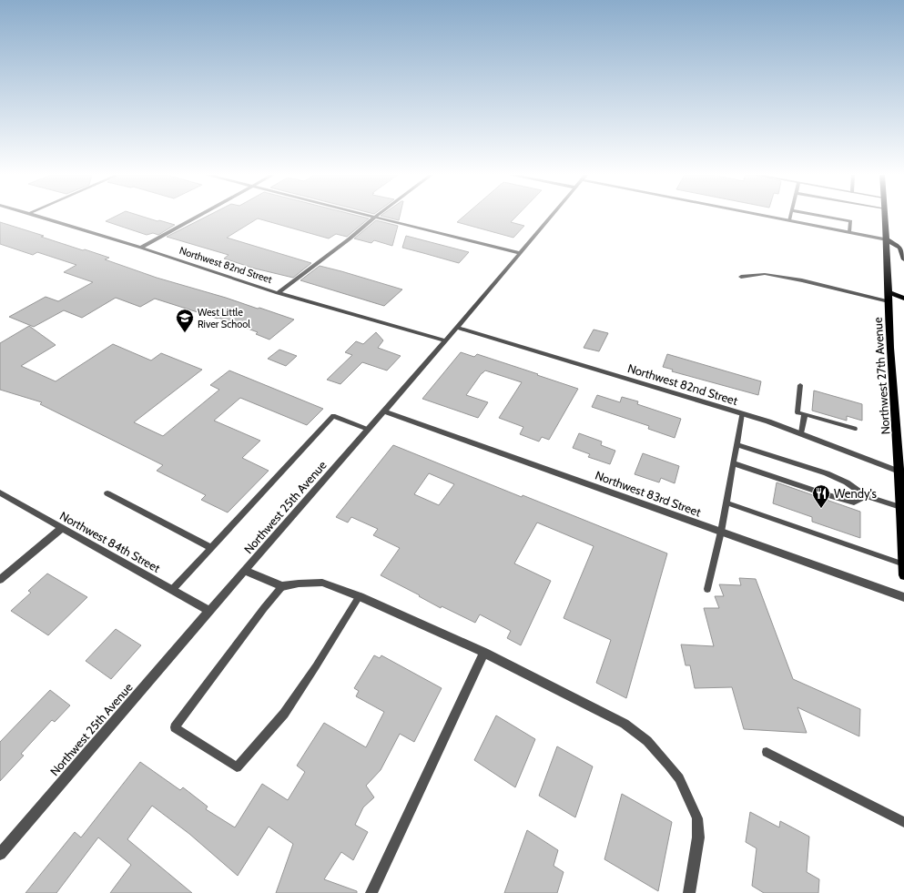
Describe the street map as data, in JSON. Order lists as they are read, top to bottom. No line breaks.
{"streets":{"main road":["Northwest 27th Avenue"],"street":["Northwest 82nd Street","Northwest 83rd Street","Northwest 25th Avenue","Northwest 84th Street"]},"crossings":[["Northwest 82nd Street","Northwest 27th Avenue"],["Northwest 82nd Street","Northwest 25th Avenue"],["Northwest 83rd Street","Northwest 25th Avenue"],["Northwest 25th Avenue","Northwest 84th Street"]],"places":{"school or university":["West Little River School"],"restaurant":["Wendy's"]}}
